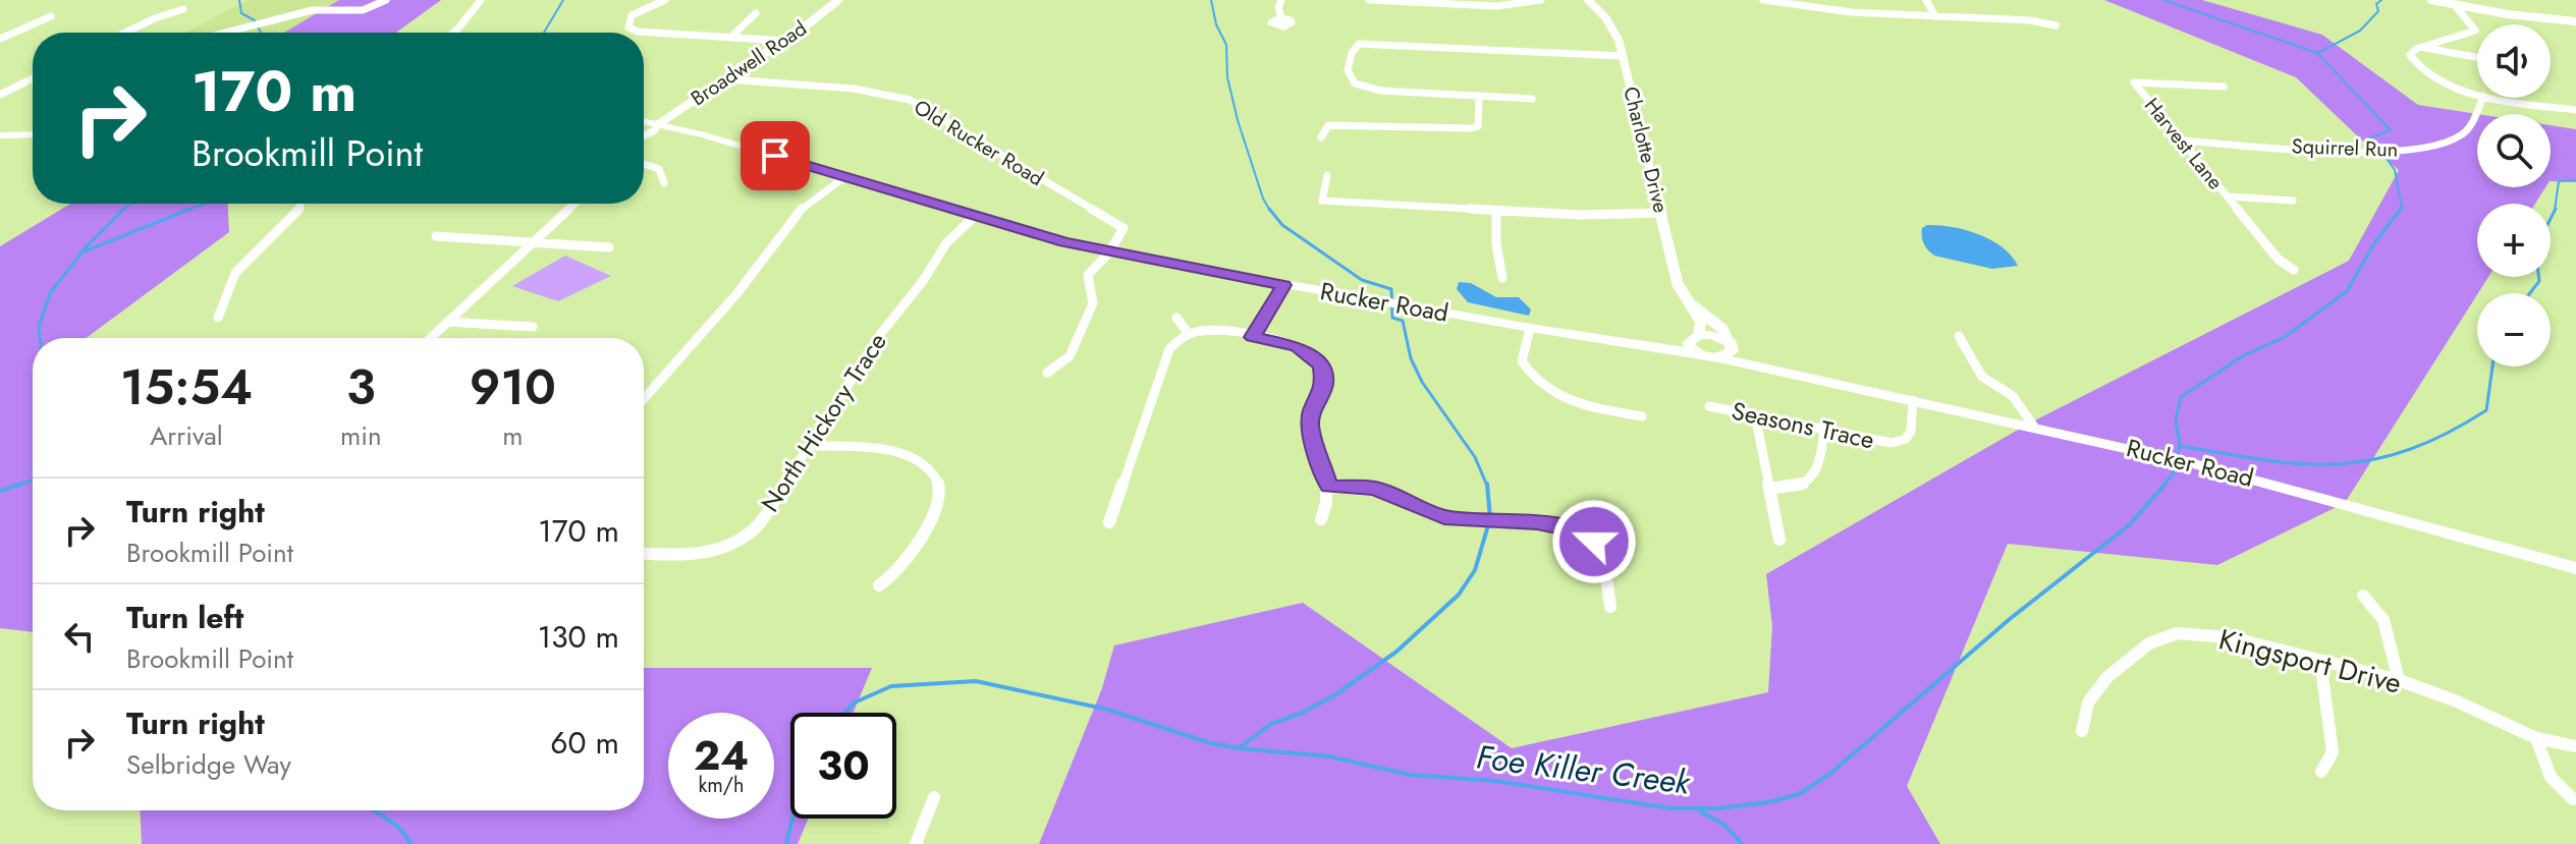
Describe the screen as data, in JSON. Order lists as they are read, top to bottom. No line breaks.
{"streets":{"main road":["Rucker Road"],"street":["Broadwell Road","Old Rucker Road","Harvest Lane","Squirrel Run","Charlotte Drive","North Hickory Trace","Seasons Trace","Kingsport Drive"]},"crossings":[["Broadwell Road","Old Rucker Road"],["Broadwell Road","Rucker Road"],["Old Rucker Road","Rucker Road"],["Harvest Lane","Squirrel Run"],["Charlotte Drive","Rucker Road"],["Rucker Road","North Hickory Trace"],["Rucker Road","Seasons Trace"]],"water":["Foe Killer Creek"],"page":{"map_buttons":["+","−"],"turn":["170 m","Brookmill Point"],"eta":["15:54","Arrival","3","min","910","m"],"list":[{"name":"Turn right","note":"Brookmill Point","value":"170 m"},{"name":"Turn left","note":"Brookmill Point","value":"130 m"},{"name":"Turn right","note":"Selbridge Way","value":"60 m"}],"speed":"24 km/h","limit":"30"}}
